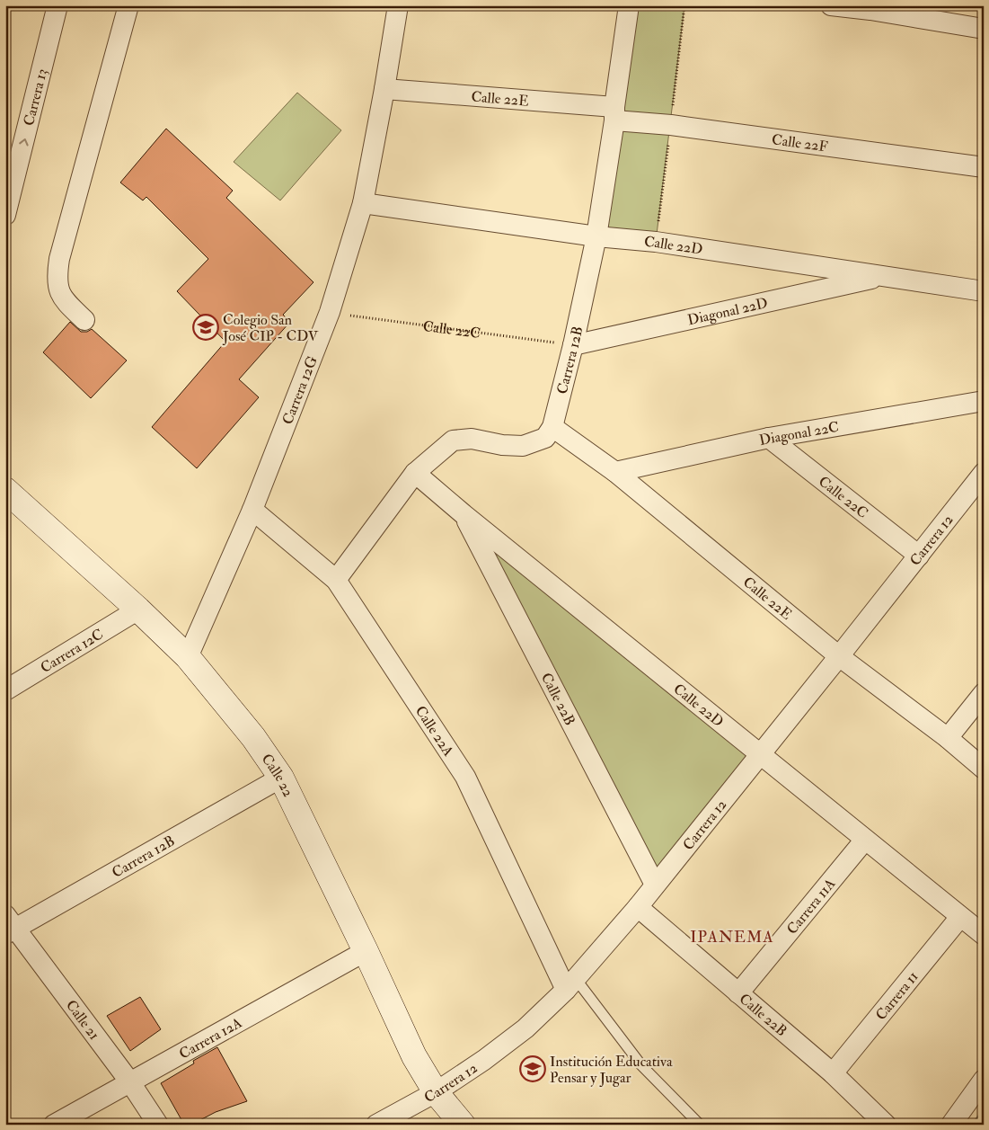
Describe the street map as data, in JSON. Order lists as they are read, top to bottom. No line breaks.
{"streets":{"street":["Carrera 13","Calle 22E","Calle 22F","Calle 22D","Diagonal 22D","Calle 22C","Carrera 12B","Carrera 12G","Diagonal 22C","Carrera 12","Carrera 12C","Calle 22B","Calle 22A","Calle 22","Carrera 11A","Carrera 11","Calle 21","Carrera 12A"]},"crossings":[["Calle 22E","Calle 22F"],["Calle 22E","Carrera 12B"],["Calle 22E","Carrera 12G"],["Calle 22E","Diagonal 22C"],["Calle 22E","Carrera 12"],["Calle 22F","Carrera 12B"],["Calle 22D","Diagonal 22D"],["Calle 22D","Carrera 12B"],["Calle 22D","Carrera 12G"],["Calle 22D","Carrera 12"],["Calle 22D","Calle 22B"],["Calle 22D","Carrera 11A"],["Calle 22D","Carrera 11"],["Diagonal 22D","Calle 22C"],["Diagonal 22D","Carrera 12B"],["Calle 22C","Carrera 12B"],["Calle 22C","Carrera 12G"],["Calle 22C","Diagonal 22C"],["Calle 22C","Carrera 12"],["Carrera 12B","Calle 22"],["Carrera 12B","Calle 21"],["Carrera 12G","Calle 22A"],["Carrera 12G","Calle 22"],["Carrera 12","Calle 22B"],["Carrera 12","Calle 22A"],["Carrera 12","Calle 22"],["Carrera 12C","Calle 22"],["Calle 22B","Carrera 11A"],["Calle 22B","Carrera 11"],["Calle 22","Carrera 12A"],["Calle 21","Carrera 12A"]],"districts":["IPANEMA"],"places":{"school or university":["Colegio San José CIP - CDV","Institución Educativa Pensar y Jugar"]}}
